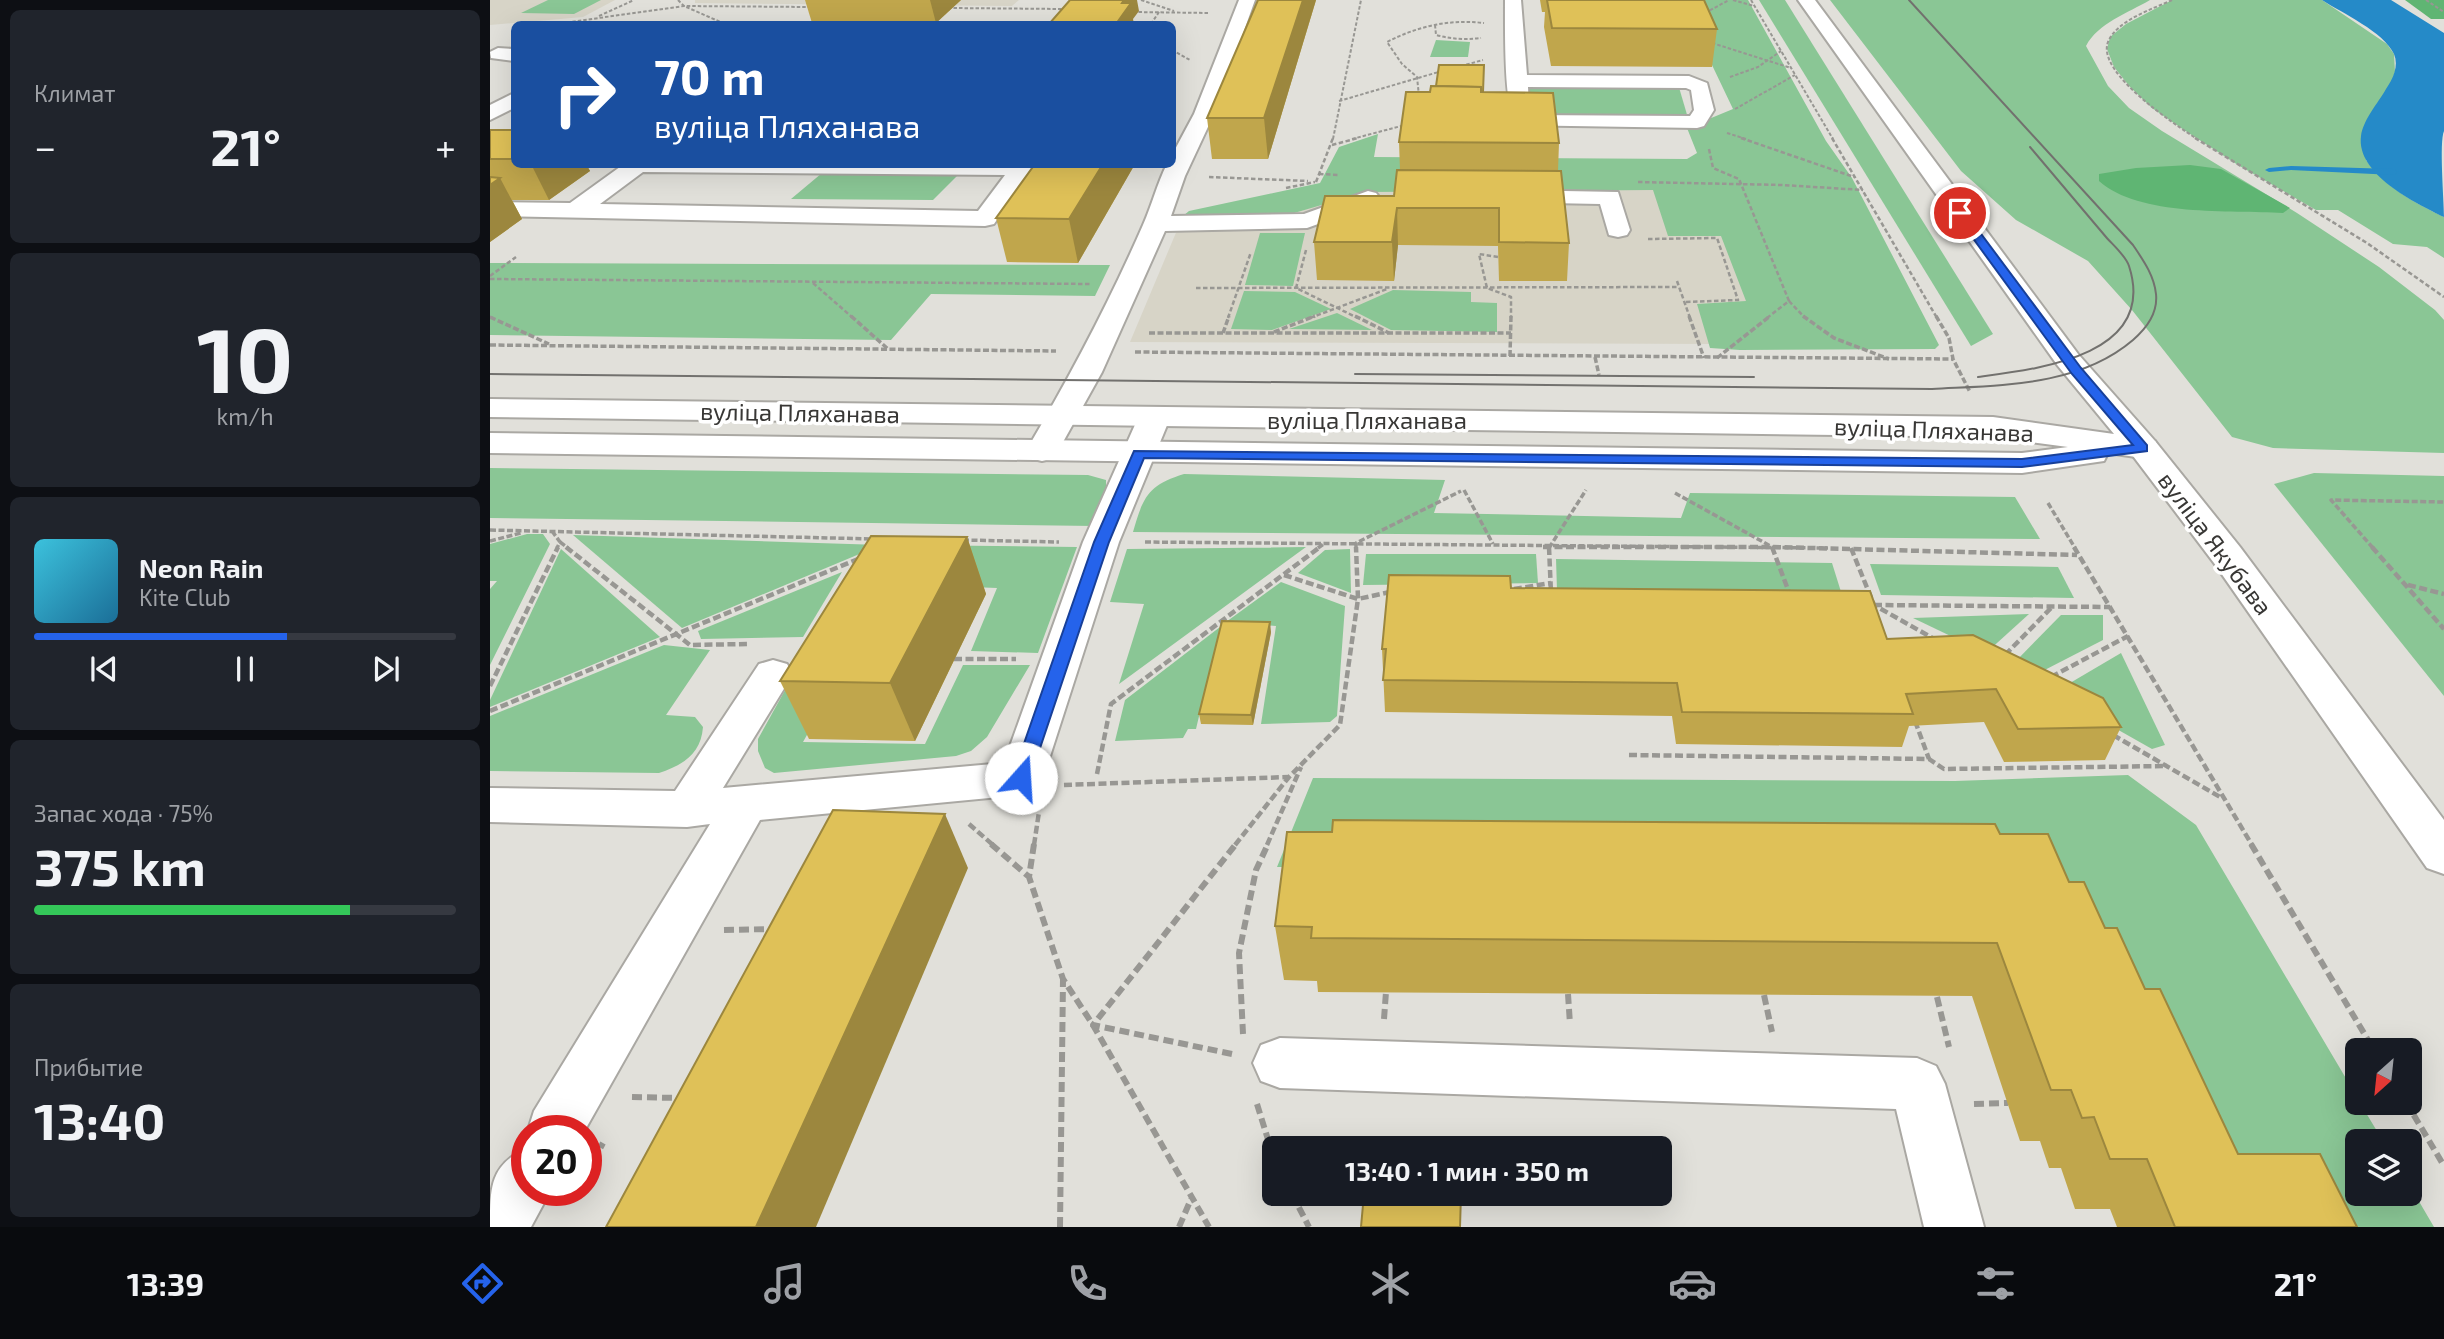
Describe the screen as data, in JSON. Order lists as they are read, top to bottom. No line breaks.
{"streets":{"main road":["вуліца Пляханава","вуліца Якубава"]},"crossings":[["вуліца Пляханава","вуліца Якубава"]],"north":"bottom left","page":{"tile":["Климат",["10","km/h"],["Запас хода · 75%","375 km"],["Прибытие","13:40"]],"turn":["70 m","вуліца Пляханава"],"heat":["−","21°","+"],"song":["Neon Rain","Kite Club"],"limit":"20","trip":"13:40 · 1 мин · 350 m","tabs":["13:39","21°"]}}
